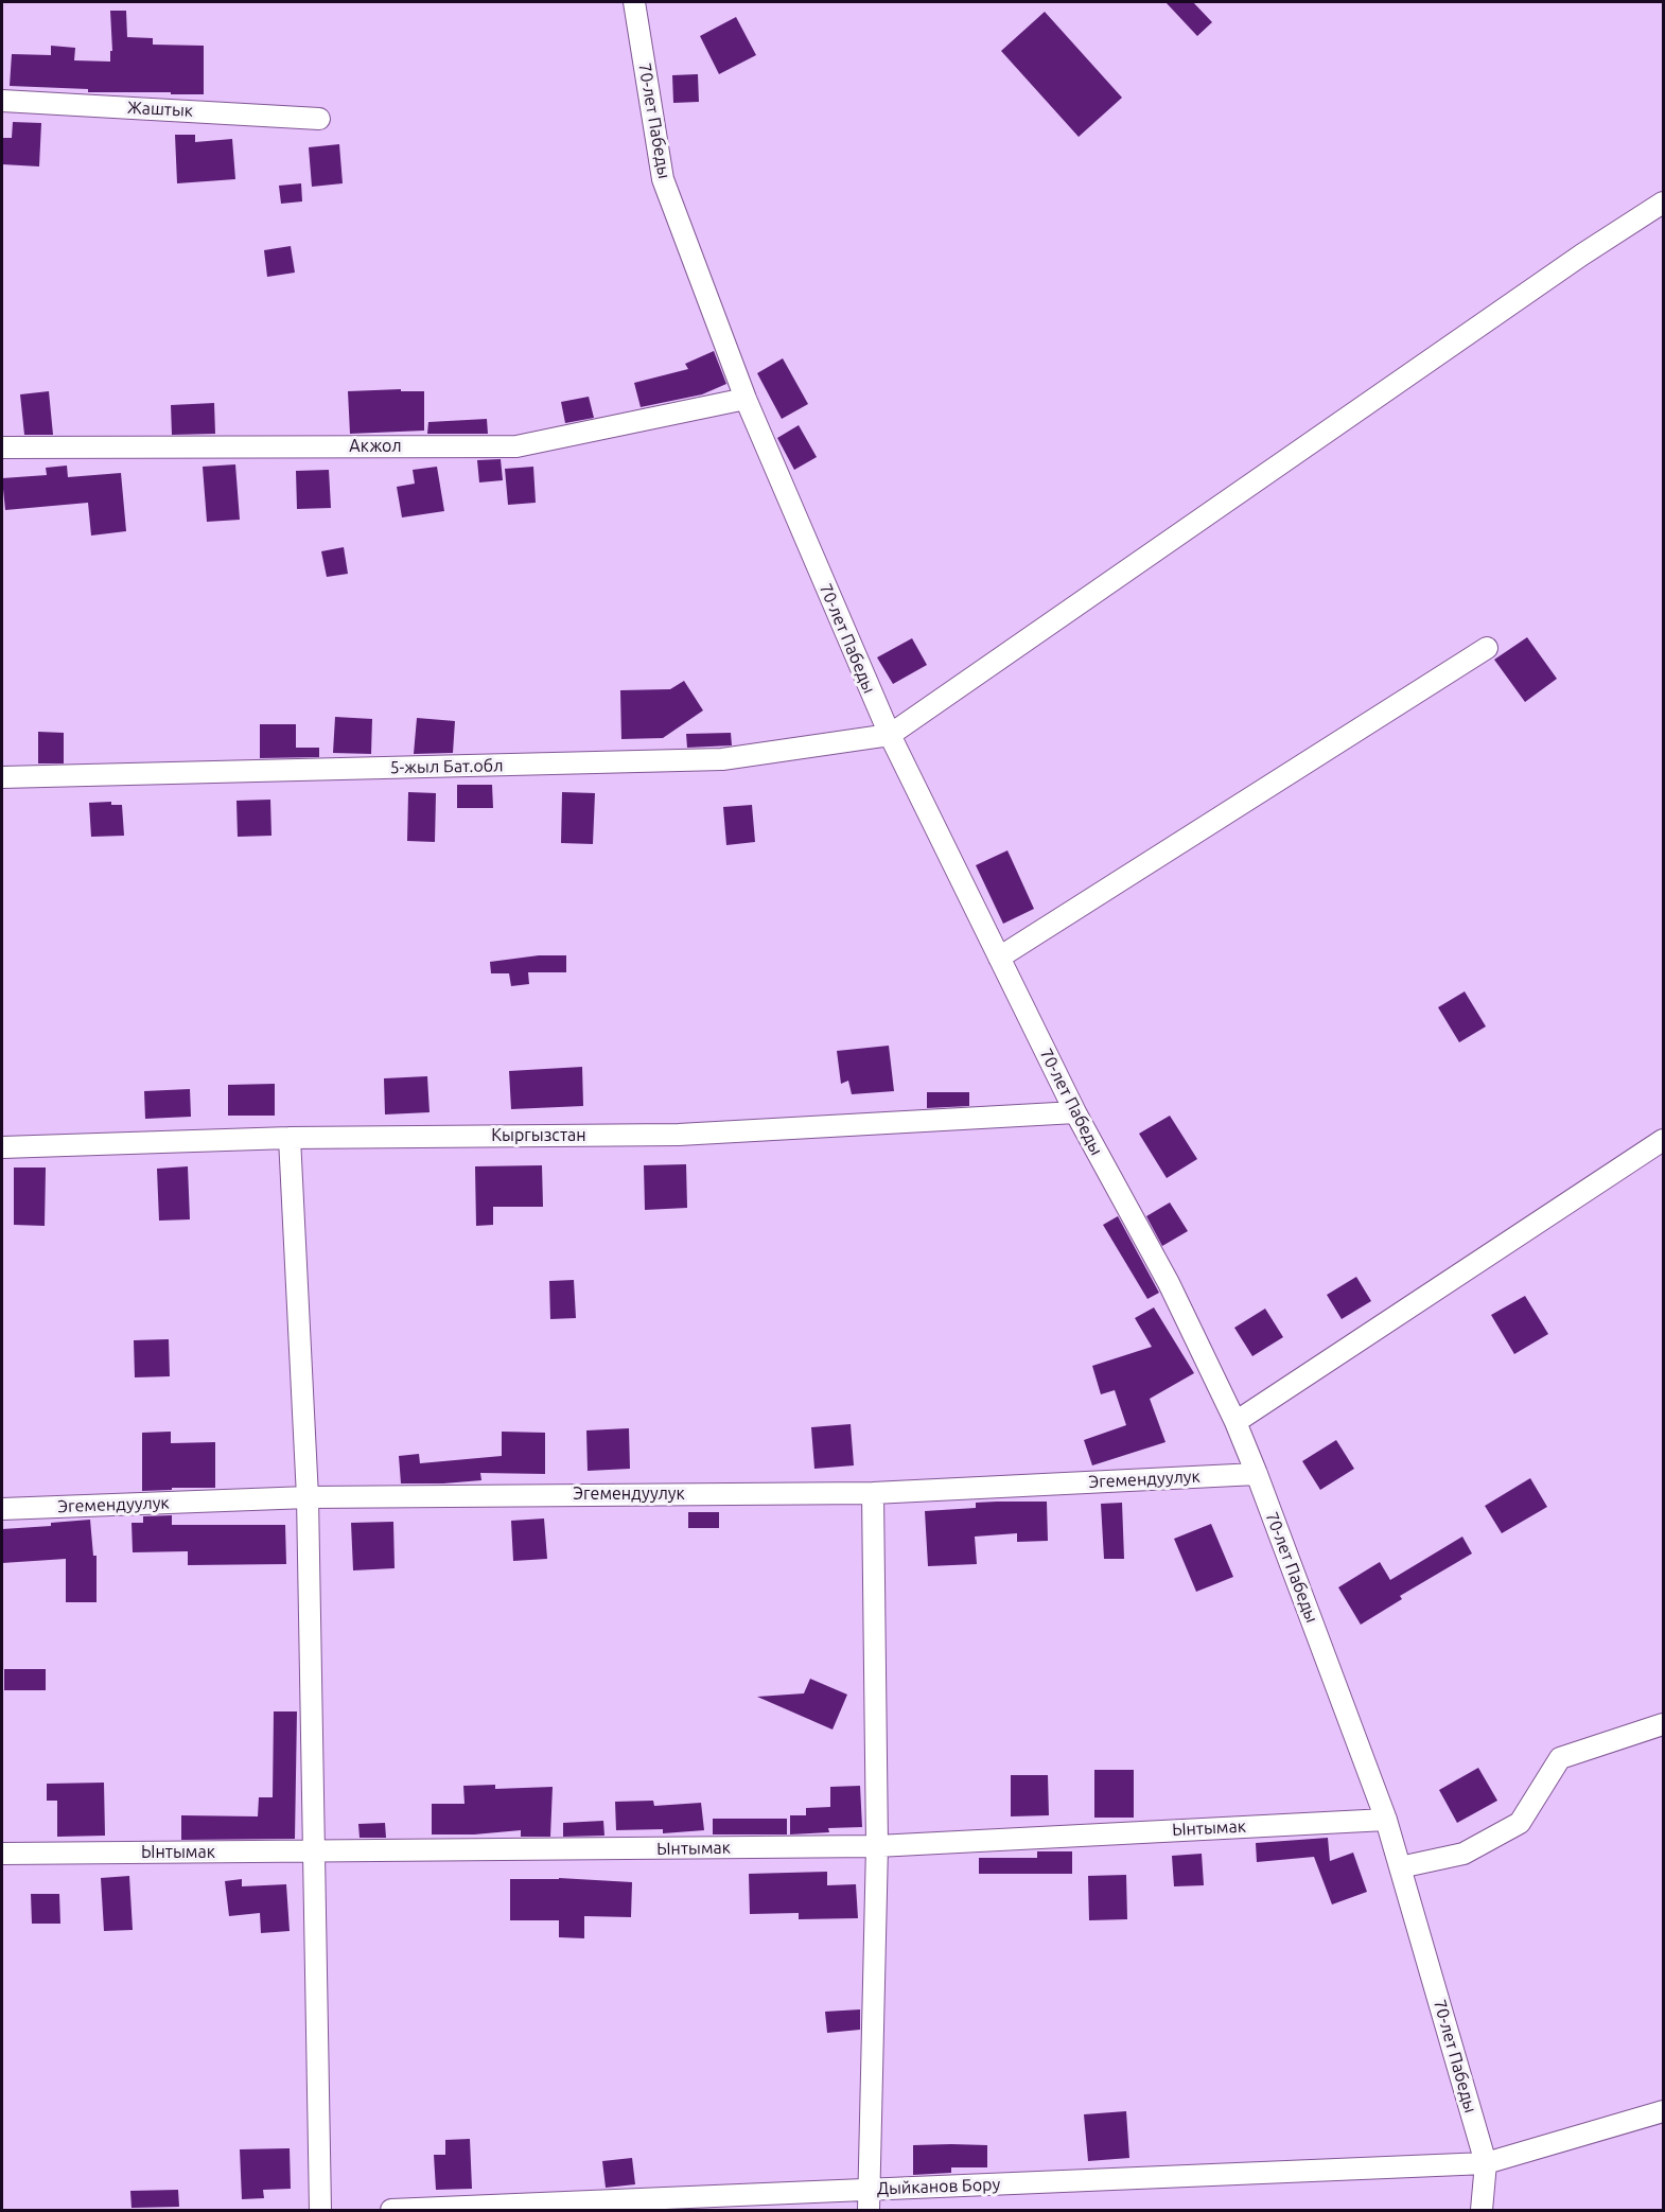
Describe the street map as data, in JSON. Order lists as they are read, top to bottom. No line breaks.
{"streets":{"street":["Жаштык","70-лет Пабеды","Акжол","5-жыл Бат.обл","Кыргызстан","Эгемендуулук","Ынтымак","Дыйканов Бору"]},"crossings":[["70-лет Пабеды","Акжол"],["70-лет Пабеды","5-жыл Бат.обл"],["70-лет Пабеды","Кыргызстан"],["70-лет Пабеды","Эгемендуулук"],["70-лет Пабеды","Ынтымак"],["70-лет Пабеды","Дыйканов Бору"]]}
